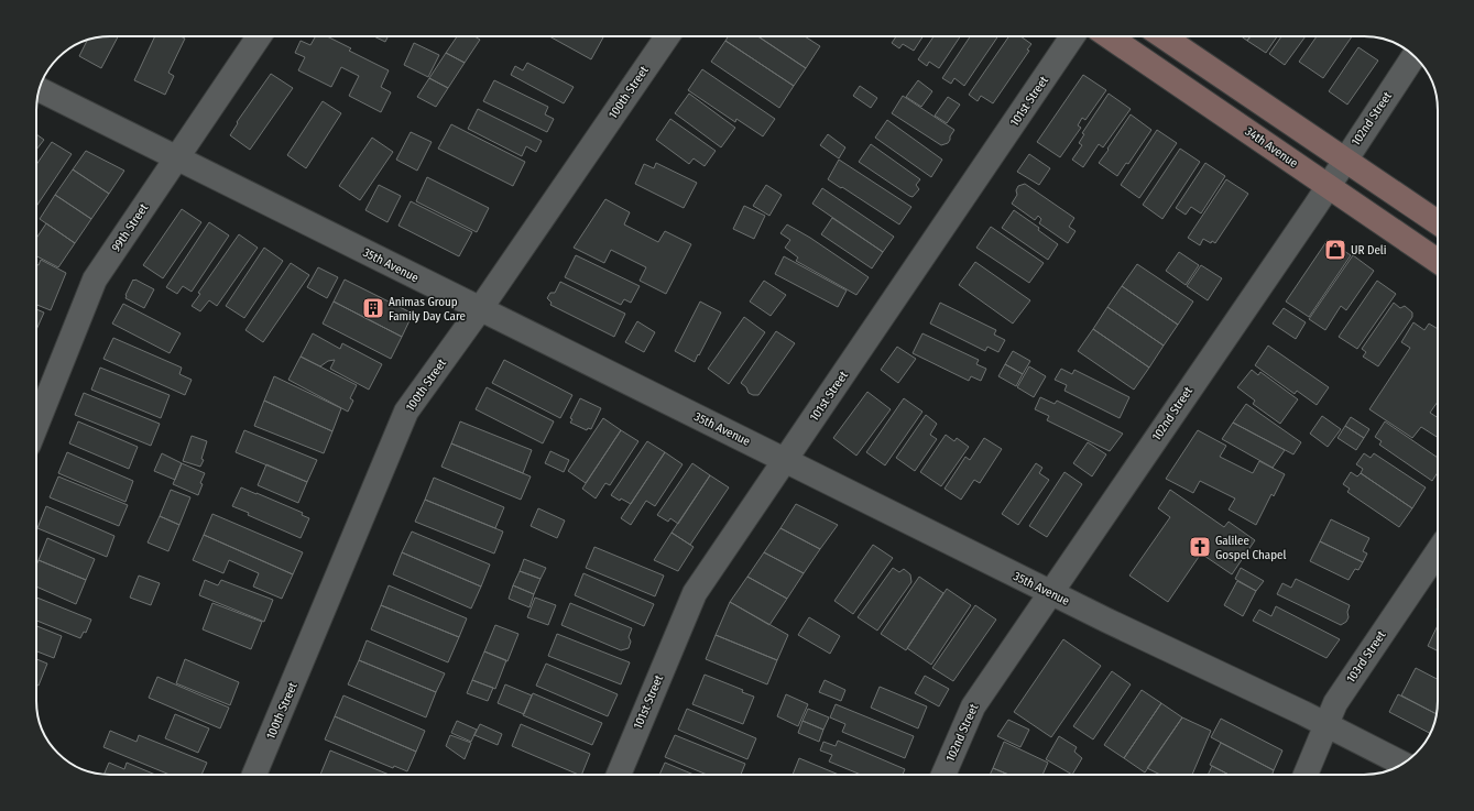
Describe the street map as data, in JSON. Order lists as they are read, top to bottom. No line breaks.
{"streets":{"street":["100th Street","101st Street","102nd Street","34th Avenue","99th Street","35th Avenue","103rd Street"]},"crossings":[["100th Street","35th Avenue"],["101st Street","35th Avenue"],["102nd Street","34th Avenue"],["102nd Street","35th Avenue"],["99th Street","35th Avenue"],["35th Avenue","103rd Street"]],"places":{"shop":["UR Deli"],"building":["Animas Group Family Day Care"],"church":["Galilee Gospel Chapel"]}}
